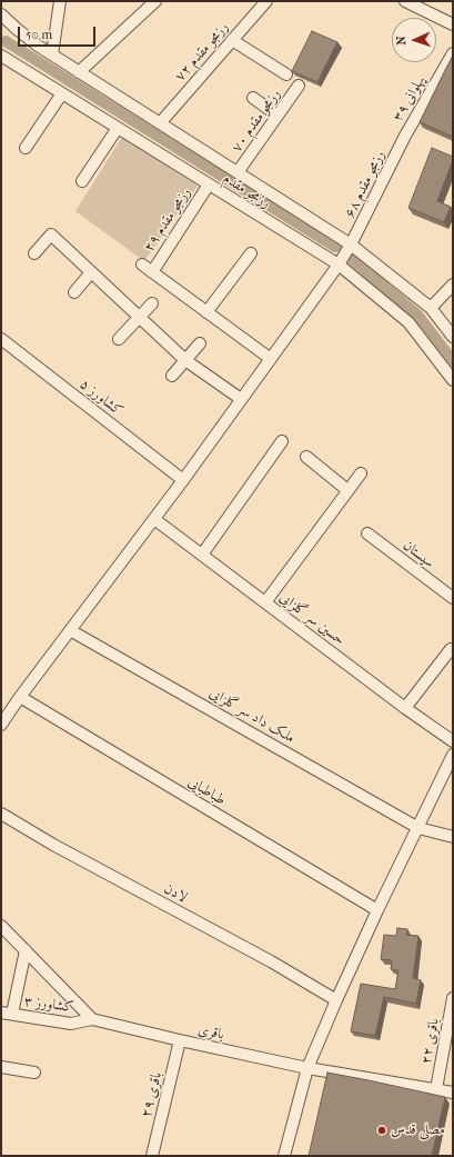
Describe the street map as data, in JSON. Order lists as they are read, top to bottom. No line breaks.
{"streets":{"street":["رزمجو مقدم ۷۲","پهلوانی ۳۹","رزمجو مقدم ۷۰","رزمجو مقدم ۶۸","رزمجو مقدم","رزمجو مقدم ۲۹","کشاورز ۵","سیستان","حسین سر گلزایی","ملک داد سر گلزایی","طباطبایی","لادن","کشاورز ۳","باقری","باقری ۲۲","باقری ۲۹"]},"crossings":[["رزمجو مقدم ۷۲","رزمجو مقدم"],["پهلوانی ۳۹","رزمجو مقدم ۶۸"],["رزمجو مقدم ۷۰","رزمجو مقدم"],["رزمجو مقدم ۶۸","رزمجو مقدم"],["رزمجو مقدم ۶۸","کشاورز ۵"],["رزمجو مقدم ۶۸","حسین سر گلزایی"],["رزمجو مقدم ۶۸","ملک داد سر گلزایی"],["رزمجو مقدم ۶۸","طباطبایی"],["رزمجو مقدم","رزمجو مقدم ۲۹"],["کشاورز ۳","باقری"],["باقری","باقری ۲۲"],["باقری","باقری ۲۹"]],"places":["مصلی قدس"],"scale_bar":"50 m","north":"left"}
